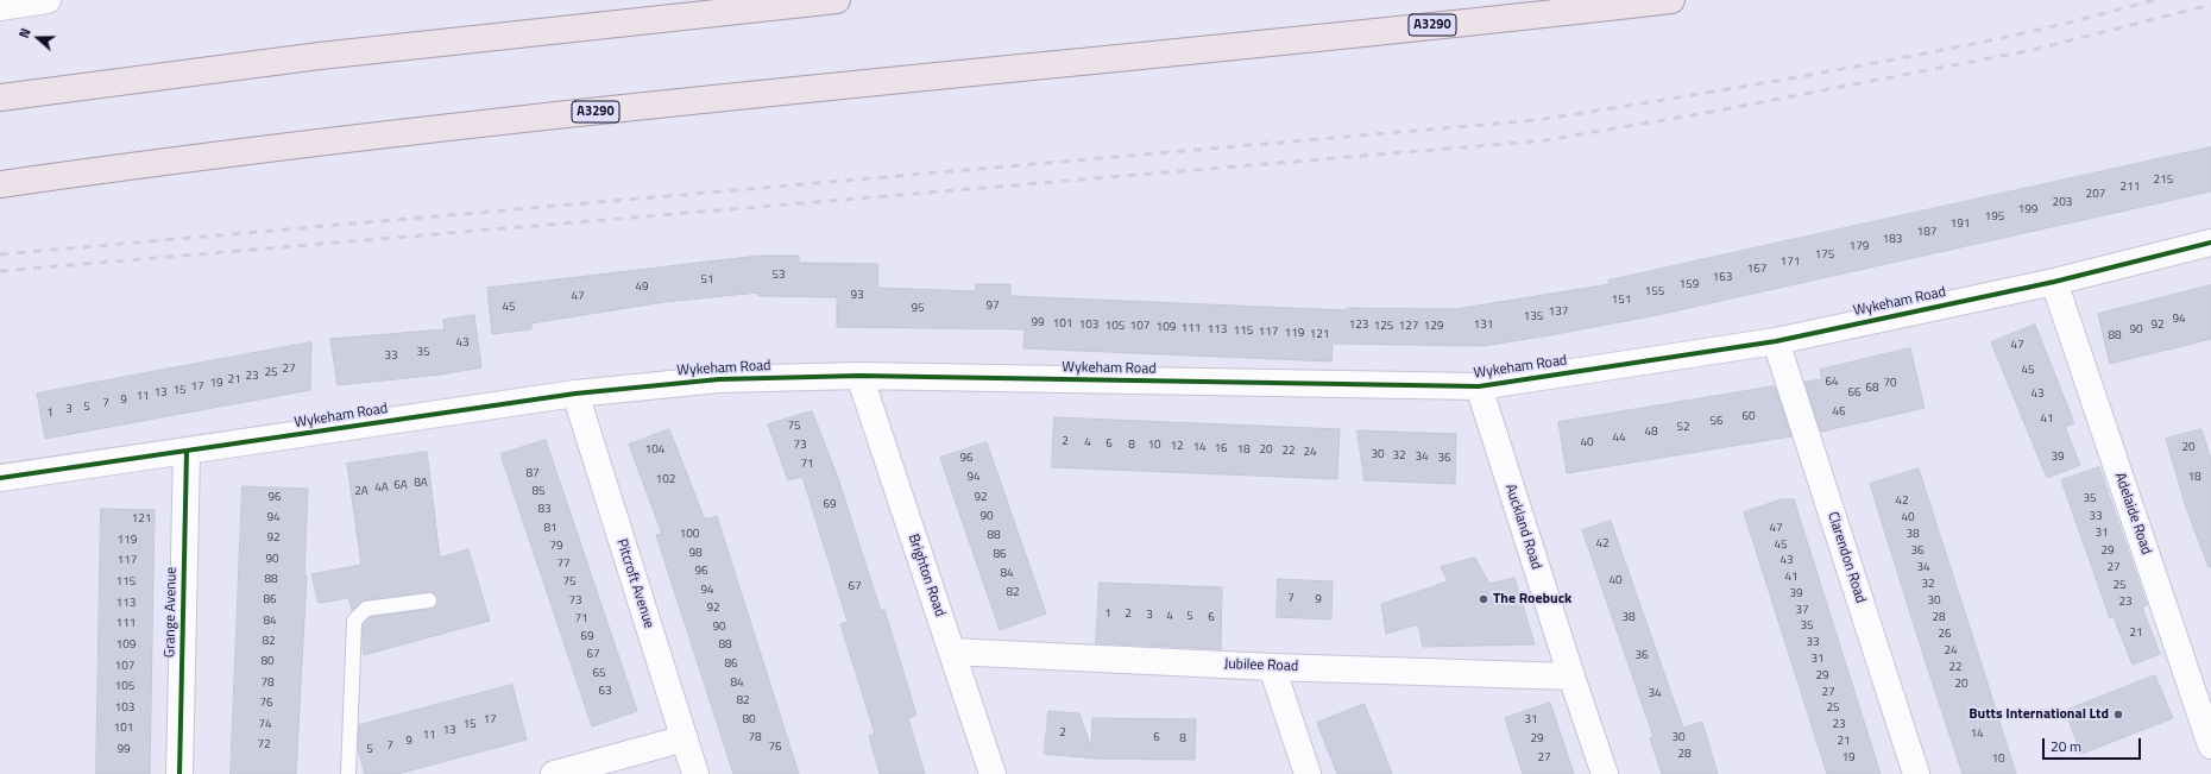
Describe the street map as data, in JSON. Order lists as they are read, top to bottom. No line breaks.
{"streets":{"main road":["A3290"],"street":["Wykeham Road","Adelaide Road","Auckland Road","Clarendon Road","Brighton Road","Pitcroft Avenue","Grange Avenue","Jubilee Road"]},"crossings":[["Wykeham Road","Adelaide Road"],["Wykeham Road","Auckland Road"],["Wykeham Road","Clarendon Road"],["Wykeham Road","Brighton Road"],["Wykeham Road","Pitcroft Avenue"],["Wykeham Road","Grange Avenue"],["Auckland Road","Jubilee Road"],["Brighton Road","Jubilee Road"]],"places":["The Roebuck","Butts International Ltd"],"house_numbers":["215","211","207","203","199","195","191","187","183","179","175","171","167","53","163","51","159","49","155","93","47","151","97","45","95","137","135","94","99","101","103","123","131","92","105","107","125","127","129","109","111","113","90","115","117","119","121","88","43","47","35","33","27","45","25","23","21","64","19","70","17","68","15","13","66","43","11","9","7","5","3","46","1","60","41","56","75","52","48","44","2","4","40","6","73","8","10","12","14","20","16","104","18","20","22","24","30","32","34","39","96","36","71","87","94","18","102","8A","6A","4A","2A","85","96","92","35","42","69","83","90","33","94","40","121","81","47","31","100","38","88","92","119","42","45","79","36","29","98","86","90","117","43","77","34","27","96","84","41","88","40","115","75","32","25","67","94","82","39","7","86","9","73","30","23","113","92","37","1","2","3","4","5","6","38","28","71","84","111","35","90","21","26","69","82","33","109","88","24","67","36","31","80","86","107","22","65","29","78","84","20","105","63","27","34","82","76","103","25","17","80","31","74","15","23","101","13","2","14","11","78","6","30","8","29","9","21","72","7","76","99","5","28","27","19","10"],"scale_bar":"20 m","north":"left"}
